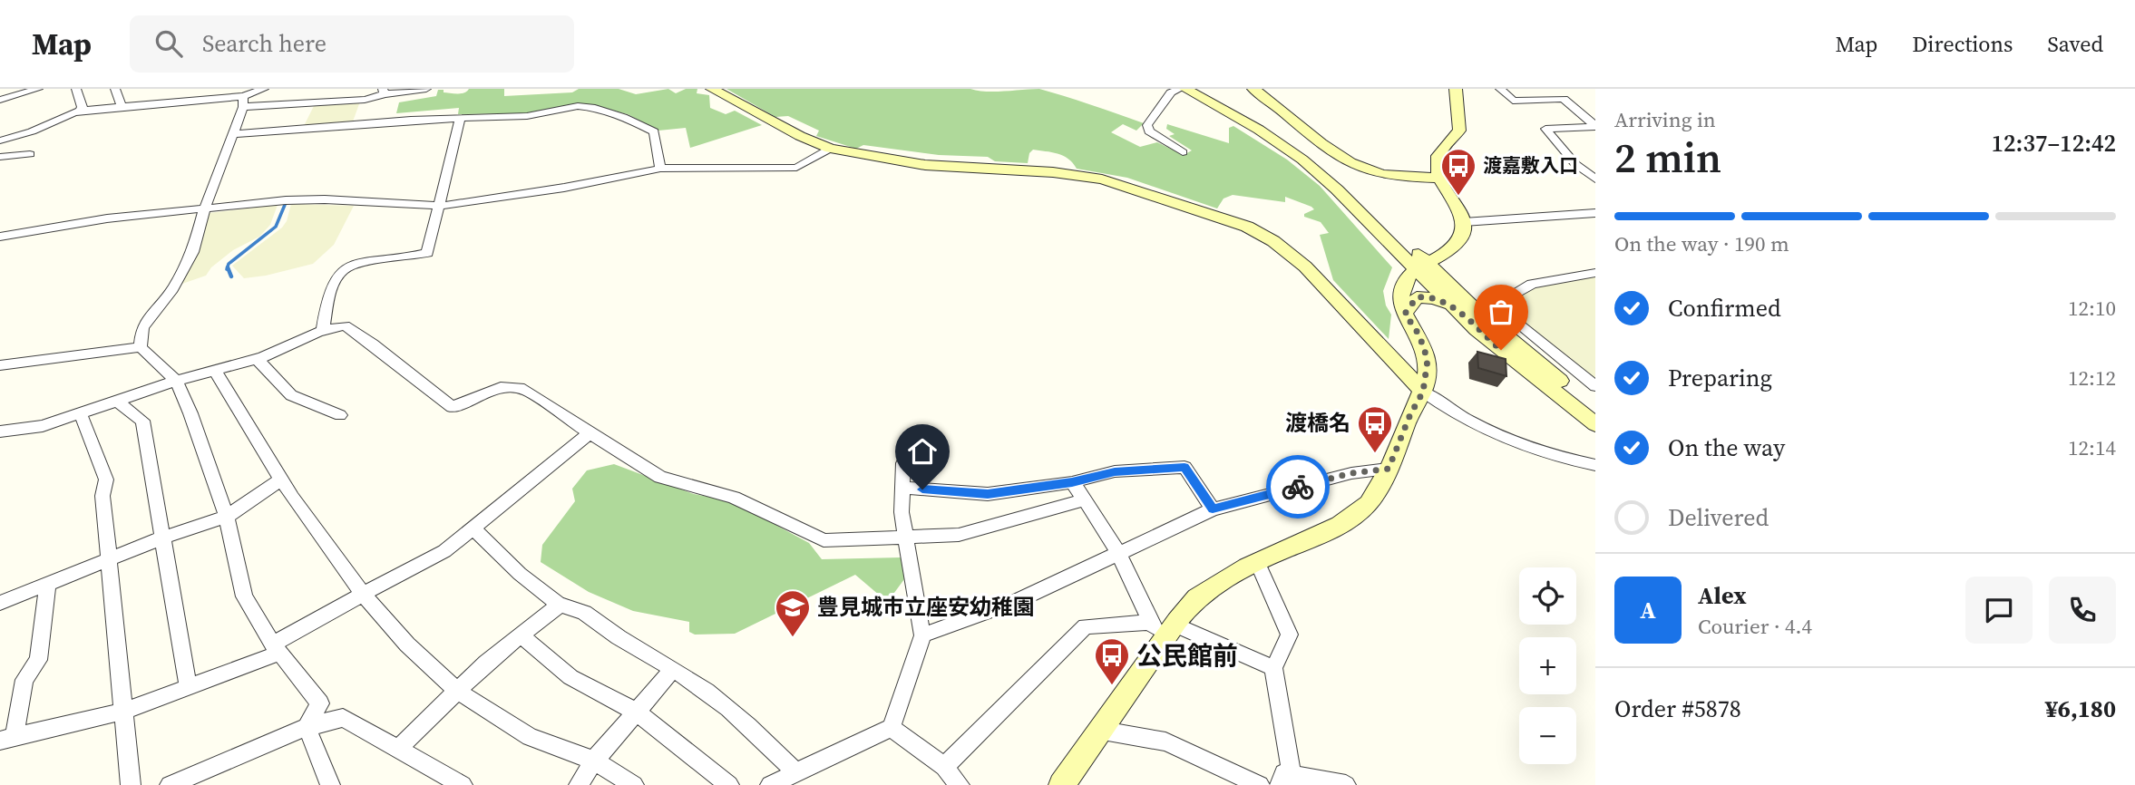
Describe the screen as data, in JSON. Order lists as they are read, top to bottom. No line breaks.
{"places":{"bus stop":["渡嘉敷入口","渡橋名","公民館前"],"school or university":["豊見城市立座安幼稚園"]},"page":{"header":"Map","search":"Search here","nav":["Map","Directions","Saved"],"heading":["2 min","Arriving in","12:37–12:42"],"panel":["Alex","Courier · 4.4","Order #5878","¥6,180"],"bar":"On the way · 190 m","list":[["Confirmed","12:10"],["Preparing","12:12"],["On the way","12:14"],"Delivered"],"map_buttons":["+","−"],"round":"A"}}
